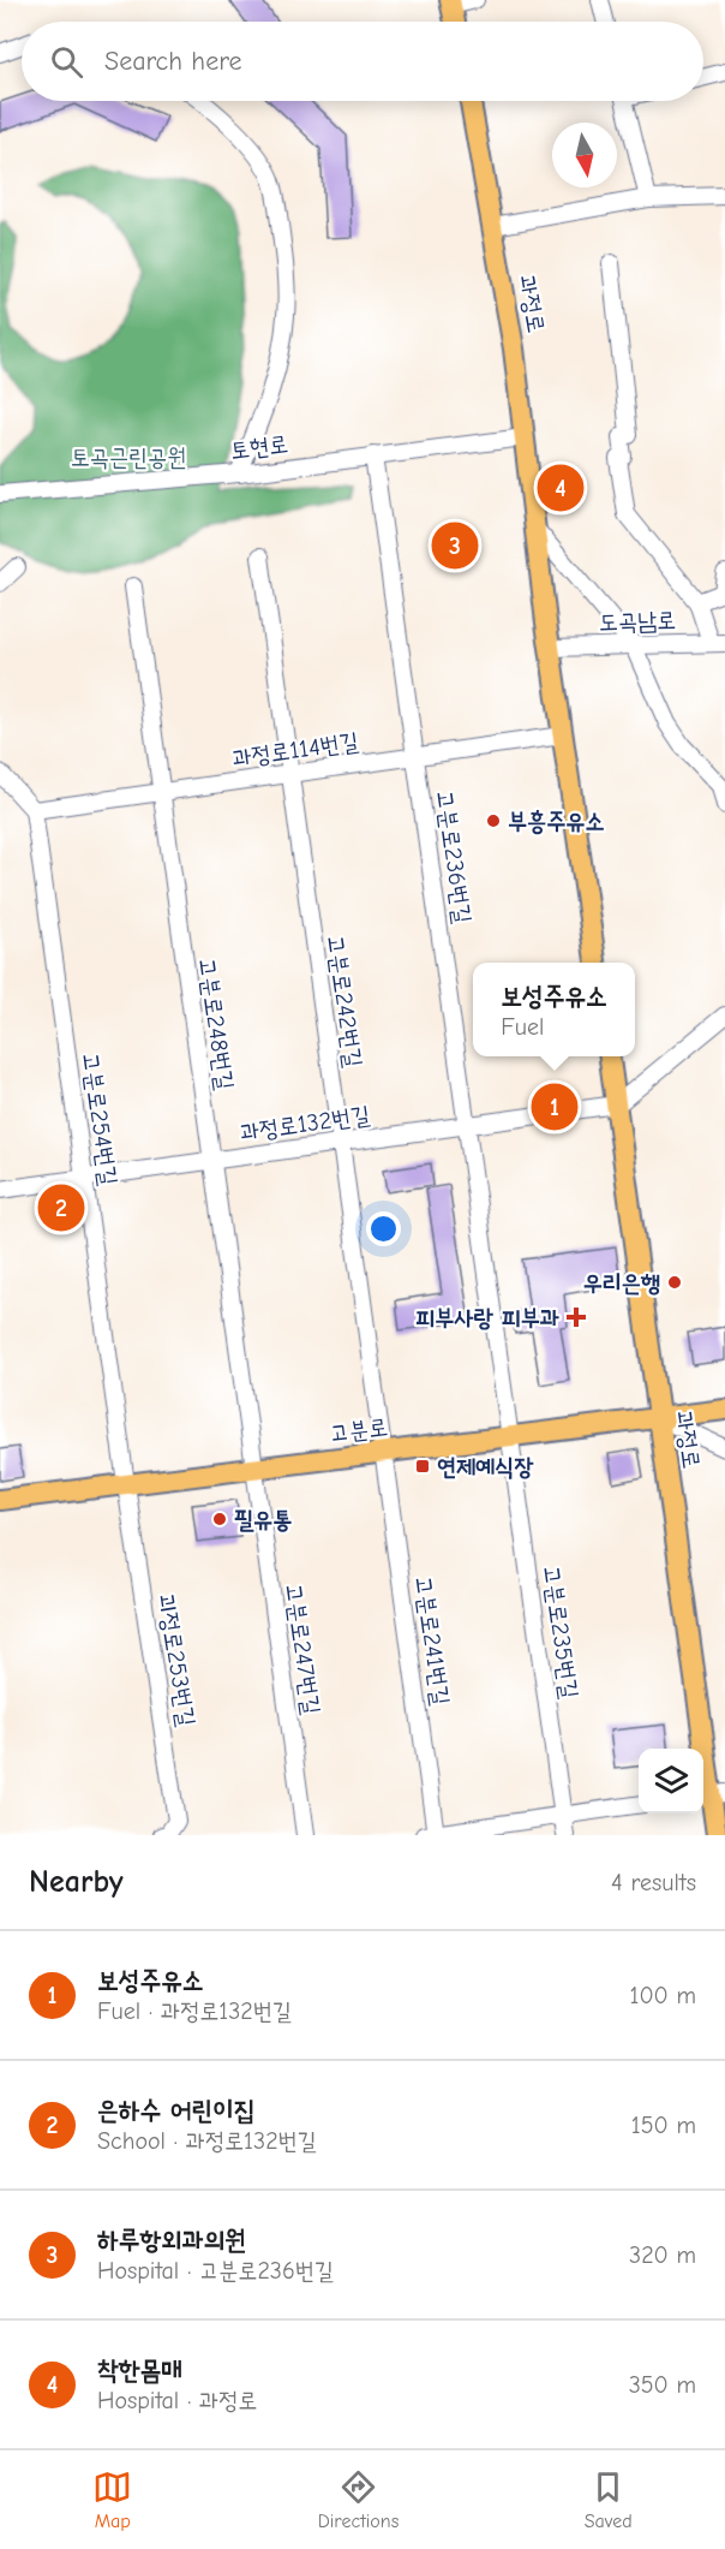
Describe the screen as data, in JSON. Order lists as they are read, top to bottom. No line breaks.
{"streets":{"main road":["과정로","고분로"],"street":["토현로","도곡남로","과정로114번길","고분로236번길","고분로242번길","고분로248번길","고분로254번길","과정로132번길","고분로235번길","고분로241번길","고분로247번길","괴정로253번길"]},"crossings":[["과정로","토현로"],["과정로","도곡남로"],["과정로","과정로114번길"],["과정로","과정로132번길"],["과정로","고분로"],["토현로","고분로236번길"],["과정로114번길","고분로236번길"],["과정로114번길","고분로242번길"],["과정로114번길","고분로248번길"],["과정로114번길","고분로254번길"],["고분로236번길","과정로132번길"],["고분로236번길","고분로"],["고분로236번길","고분로235번길"],["고분로242번길","과정로132번길"],["고분로242번길","고분로"],["고분로242번길","고분로241번길"],["고분로248번길","과정로132번길"],["고분로248번길","고분로"],["고분로248번길","고분로247번길"],["고분로254번길","과정로132번길"],["고분로254번길","고분로"],["고분로254번길","괴정로253번길"],["고분로","고분로235번길"],["고분로","고분로241번길"],["고분로","고분로247번길"],["고분로","괴정로253번길"]],"parks":["토곡근린공원"],"places":{"other":["부흥주유소","우리은행","필유통"],"health":["피부사랑 피부과"],"transit":["연제예식장"]},"north":"bottom","page":{"search":"Search here","pins":["4","3","1","2"],"popup":["보성주유소","Fuel"],"heading":["Nearby","4 results"],"list":[{"mark":"1","name":"보성주유소","note":"Fuel · 과정로132번길","value":"100 m"},{"mark":"2","name":"은하수 어린이집","note":"School · 과정로132번길","value":"150 m"},{"mark":"3","name":"하루항외과의원","note":"Hospital · 고분로236번길","value":"320 m"},{"mark":"4","name":"착한몸매","note":"Hospital · 과정로","value":"350 m"}],"nav":["Map","Directions","Saved"]}}
